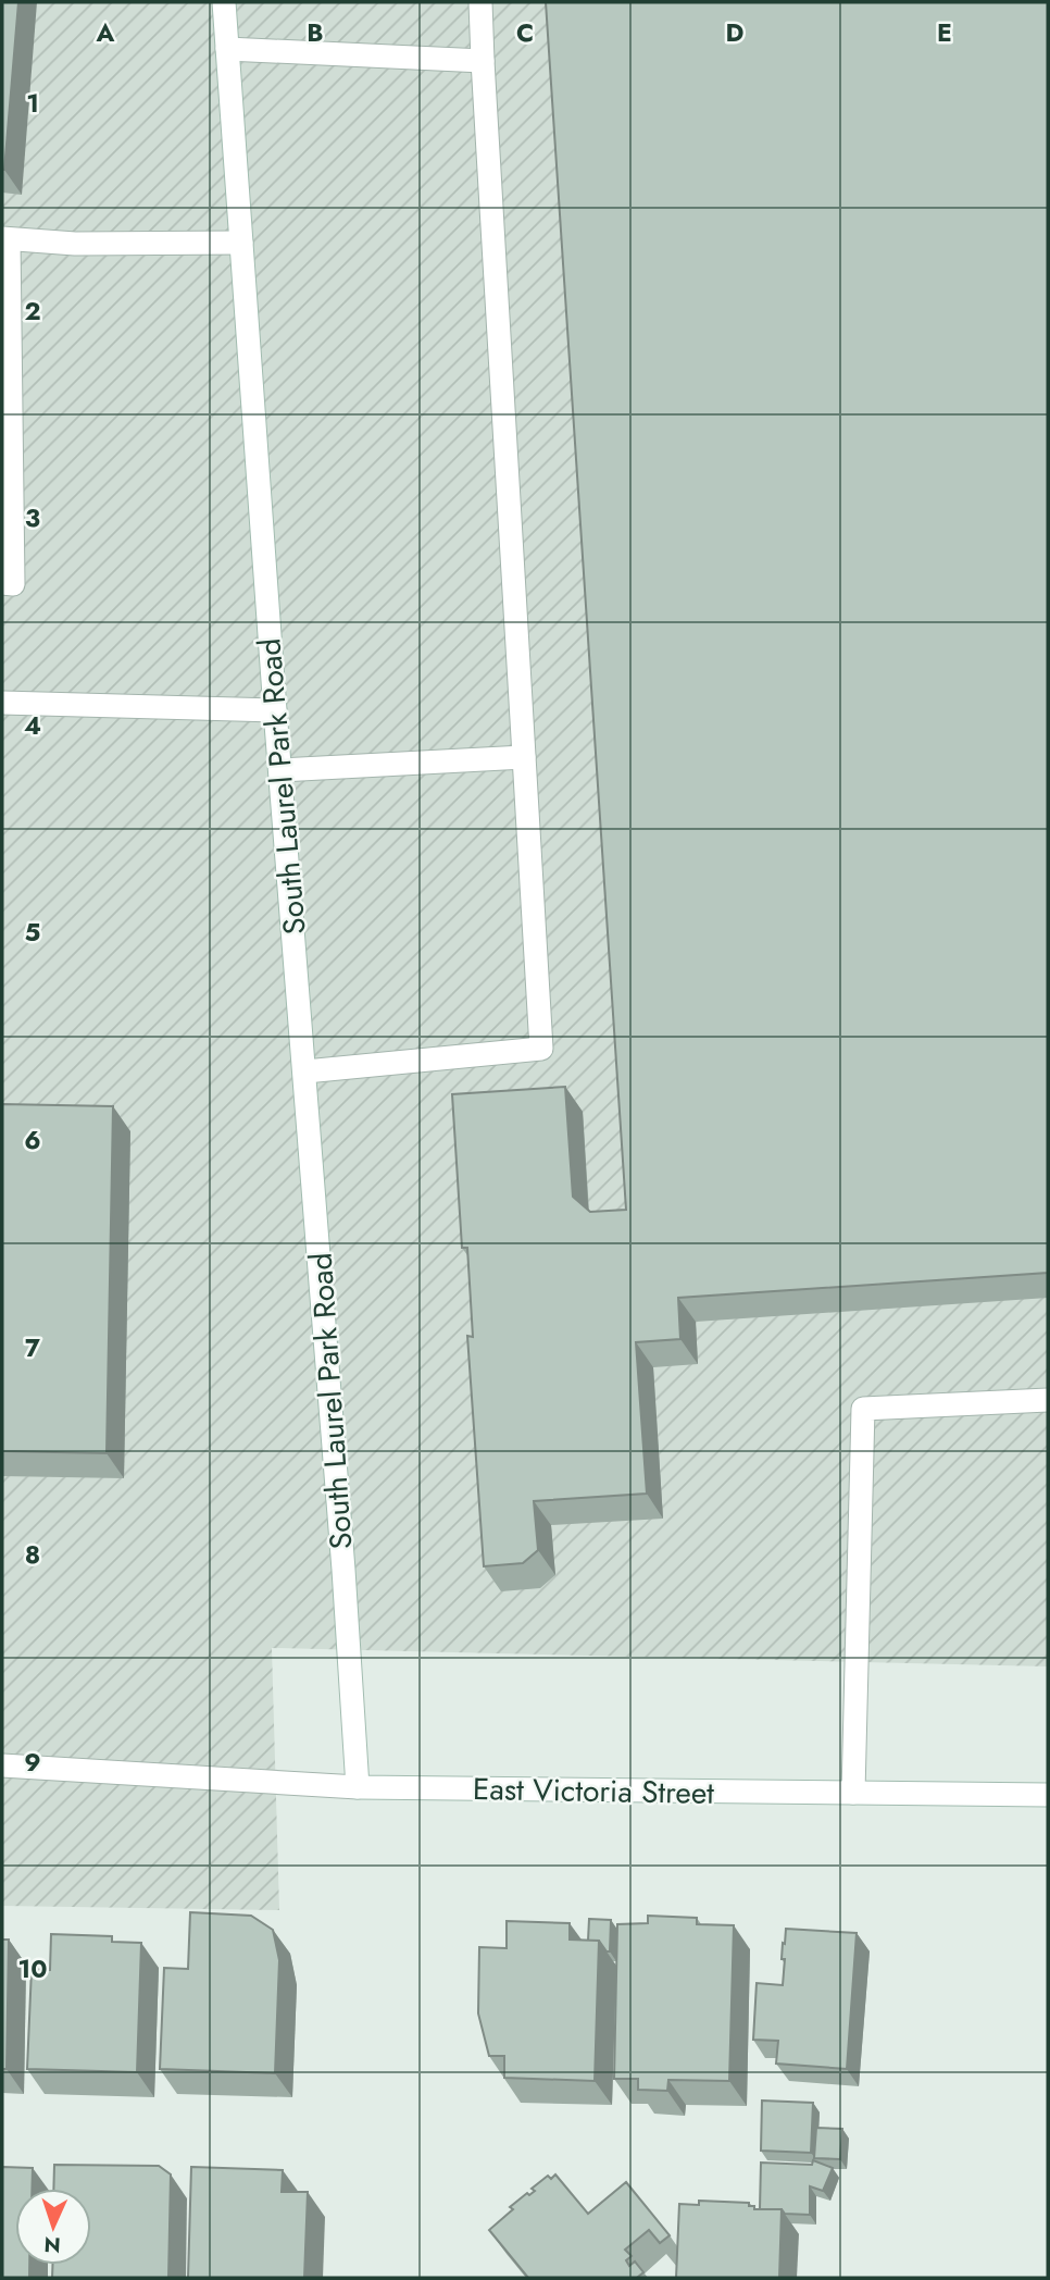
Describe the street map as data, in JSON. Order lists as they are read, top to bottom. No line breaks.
{"streets":{"street":["South Laurel Park Road","East Victoria Street"]},"crossings":[["South Laurel Park Road","East Victoria Street"]],"north":"bottom","grid":{"columns":["A","B","C","D","E"],"rows":["1","2","3","4","5","6","7","8","9","10"]}}
